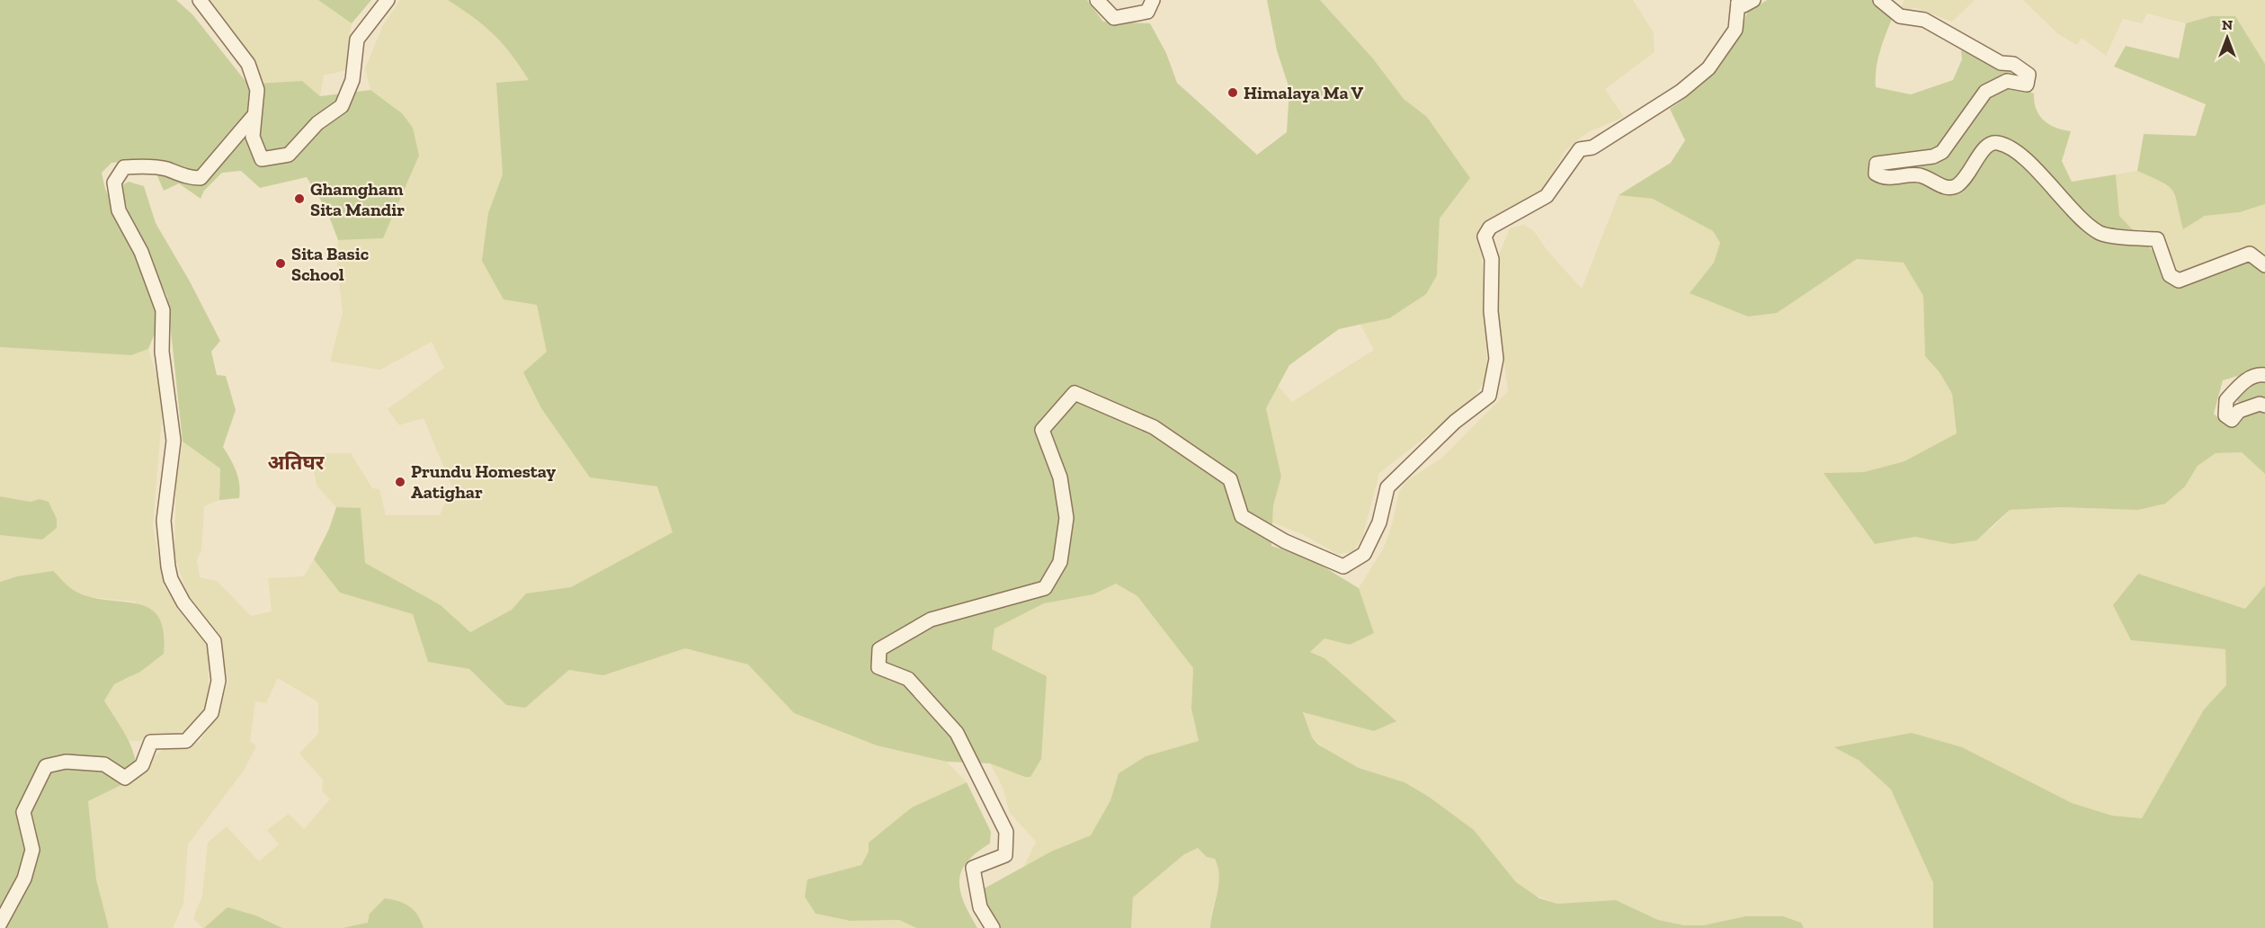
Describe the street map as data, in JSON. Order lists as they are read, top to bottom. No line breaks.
{"districts":["अतिघर"],"places":["Himalaya Ma V","Ghamgham Sita Mandir","Sita Basic School","Prundu Homestay Aatighar"],"north":"top"}
